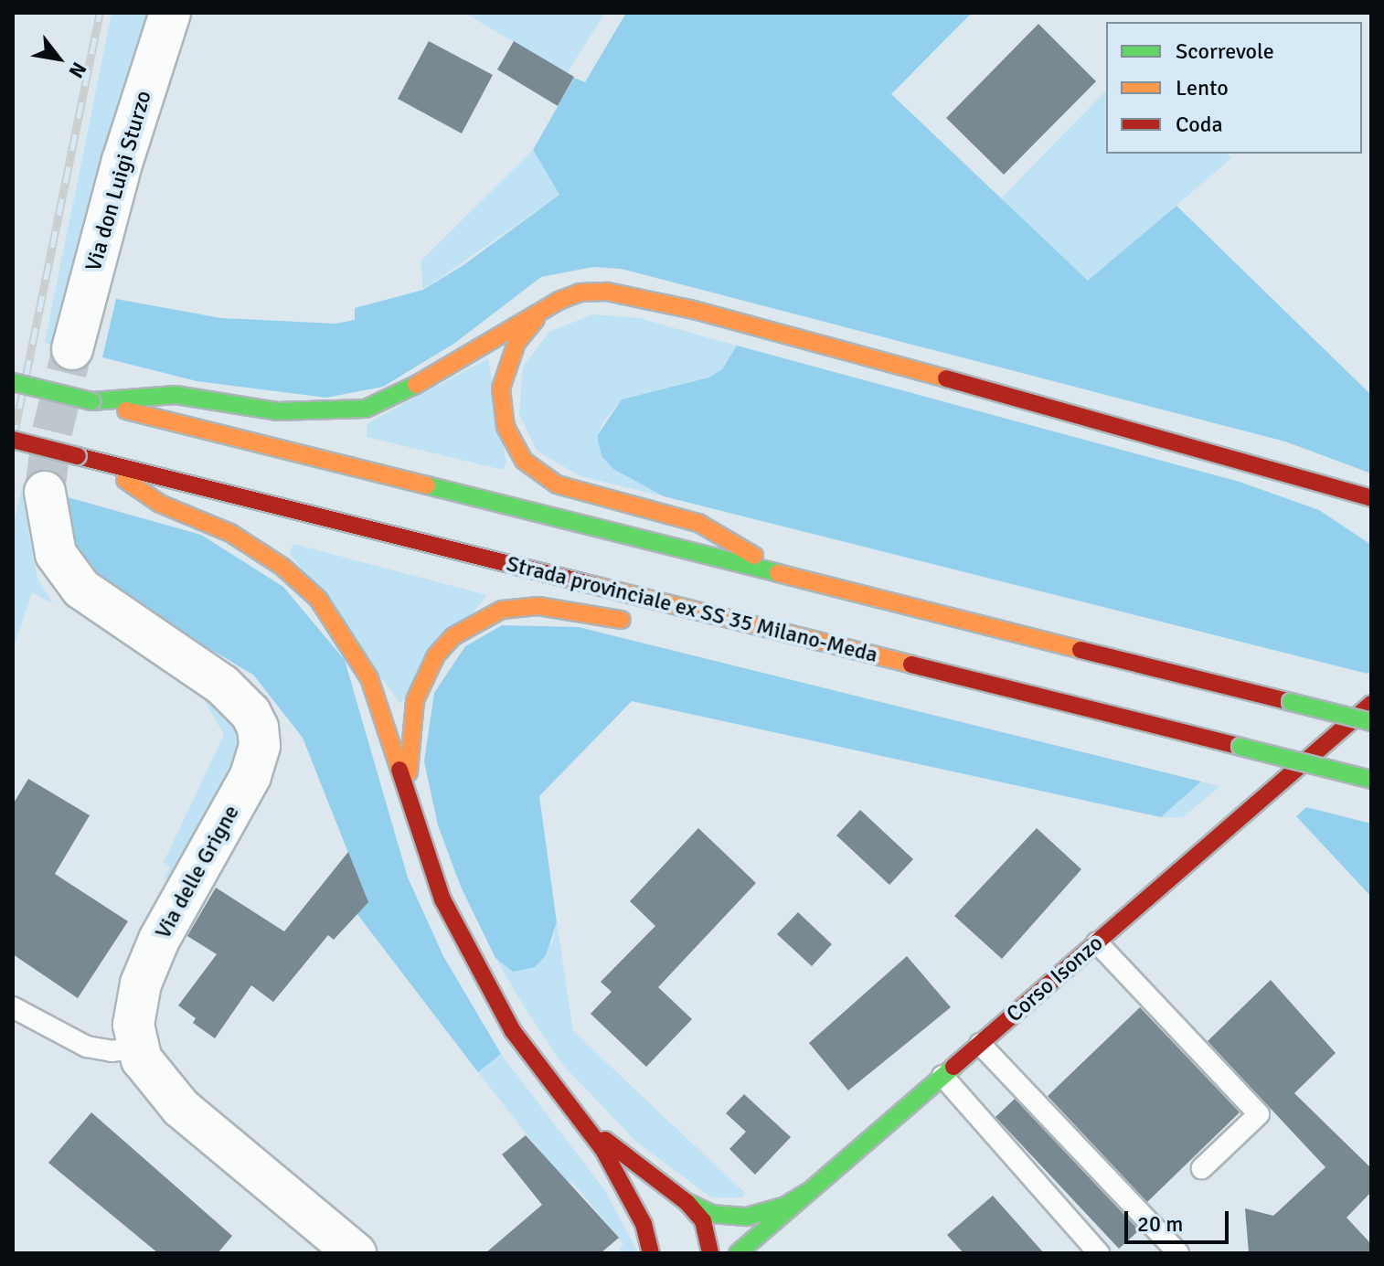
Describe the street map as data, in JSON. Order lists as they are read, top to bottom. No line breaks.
{"streets":{"main road":["Strada provinciale ex SS 35 Milano-Meda","Corso Isonzo"],"street":["Via don Luigi Sturzo","Via delle Grigne"]},"legend":["Scorrevole","Lento","Coda"],"scale_bar":"20 m","north":"bottom right"}
